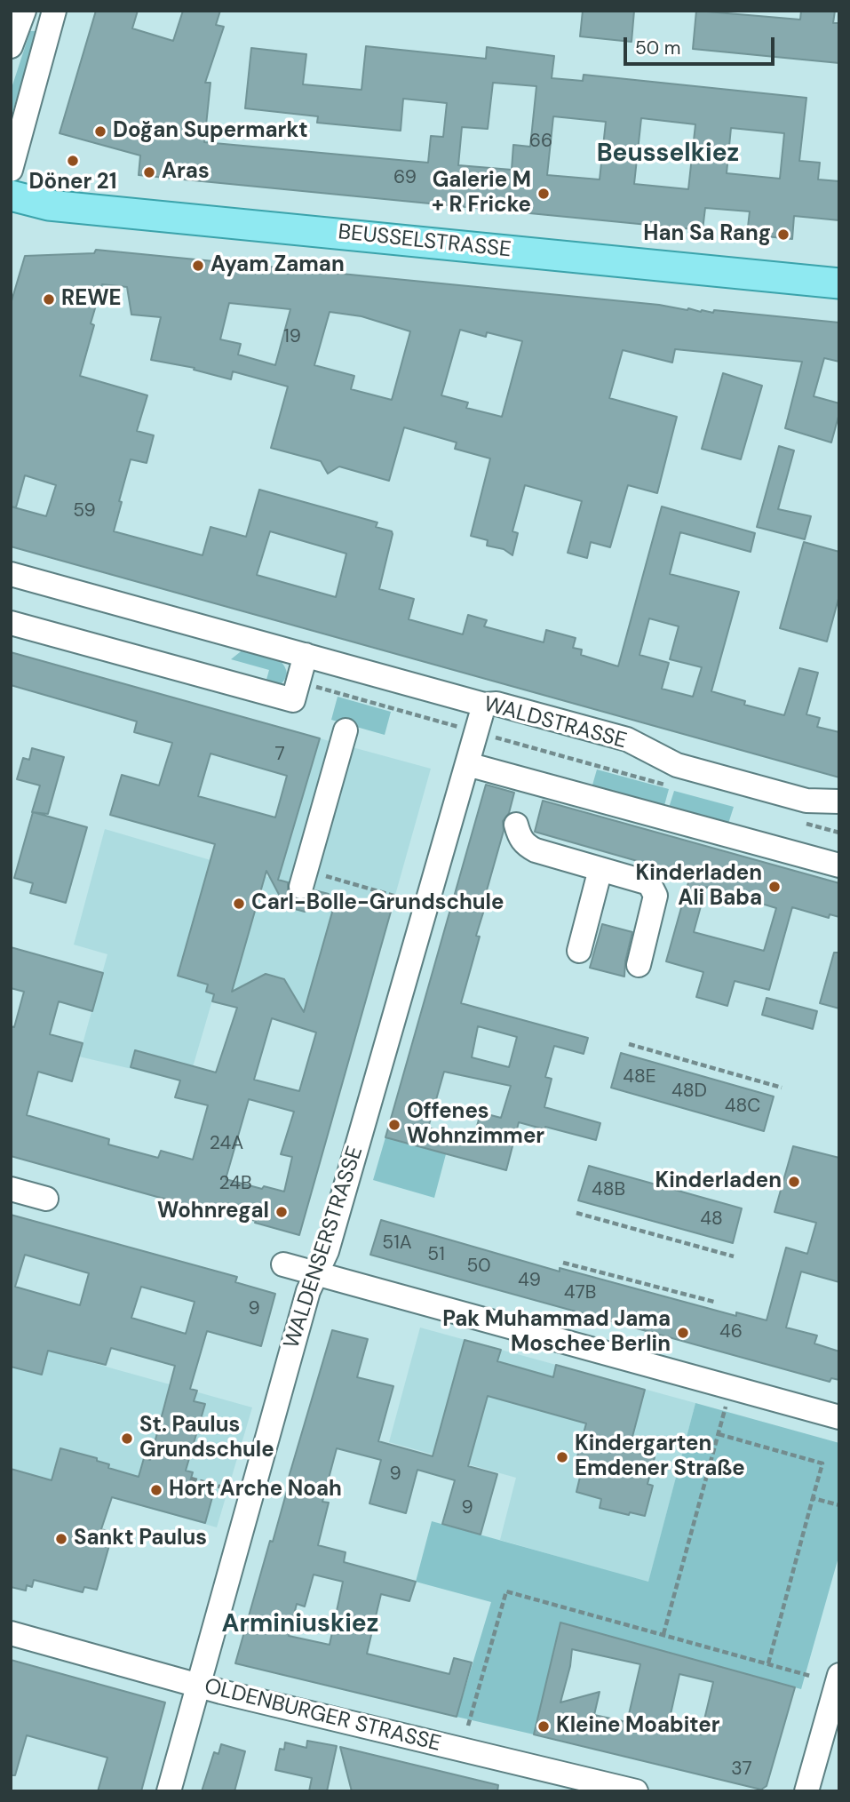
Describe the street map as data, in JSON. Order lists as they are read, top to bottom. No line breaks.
{"streets":{"main road":["BEUSSELSTRASSE"],"street":["WALDSTRASSE","WALDENSERSTRASSE","OLDENBURGER STRASSE"]},"crossings":[["WALDSTRASSE","WALDENSERSTRASSE"],["WALDENSERSTRASSE","OLDENBURGER STRASSE"]],"districts":["Beusselkiez","Arminiuskiez"],"places":["Doğan Supermarkt","Döner 21","Aras","Galerie M + R Fricke","Han Sa Rang","Ayam Zaman","REWE","Kinderladen Ali Baba","Carl-Bolle-Grundschule","Offenes Wohnzimmer","Kinderladen","Wohnregal","Pak Muhammad Jama Moschee Berlin","St. Paulus Grundschule","Kindergarten Emdener Straße","Hort Arche Noah","Sankt Paulus","Kleine Moabiter"],"house_numbers":["66","69","19","59","7","48E","48D","48C","24A","24B","48B","48","51A","51","50","49","47B","9","46","9","9","37"],"scale_bar":"50 m"}
